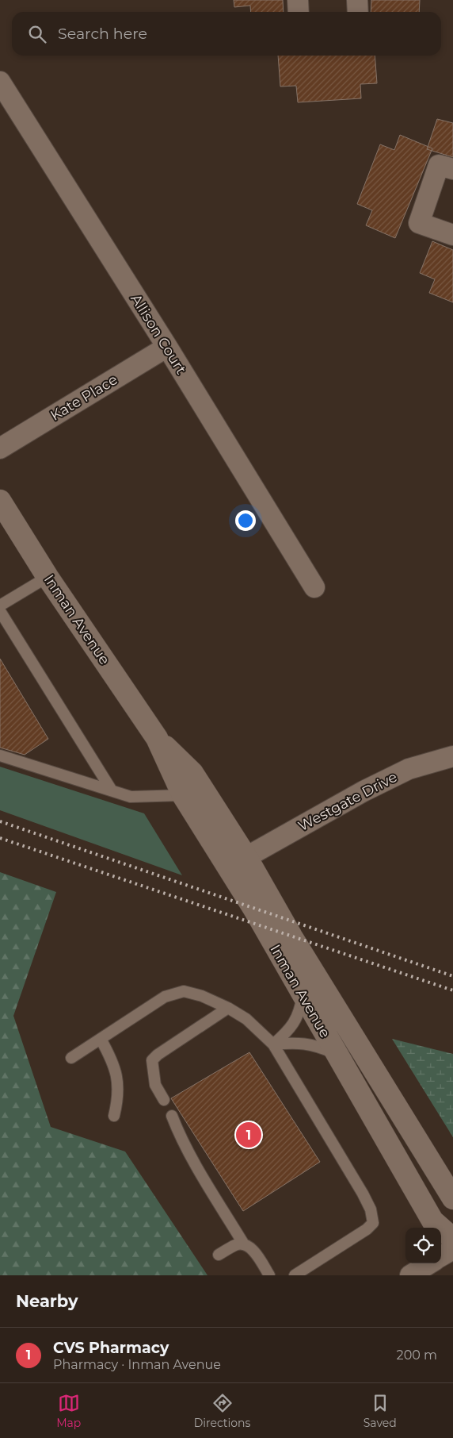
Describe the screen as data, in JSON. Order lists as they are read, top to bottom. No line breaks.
{"streets":{"main road":["Inman Avenue"],"street":["Allison Court","Kate Place","Westgate Drive"]},"crossings":[["Allison Court","Kate Place"],["Inman Avenue","Westgate Drive"]],"page":{"search":"Search here","pins":"1","heading":"Nearby","list":[{"mark":"1","name":"CVS Pharmacy","note":"Pharmacy · Inman Avenue","value":"200 m"}],"nav":["Map","Directions","Saved"]}}
